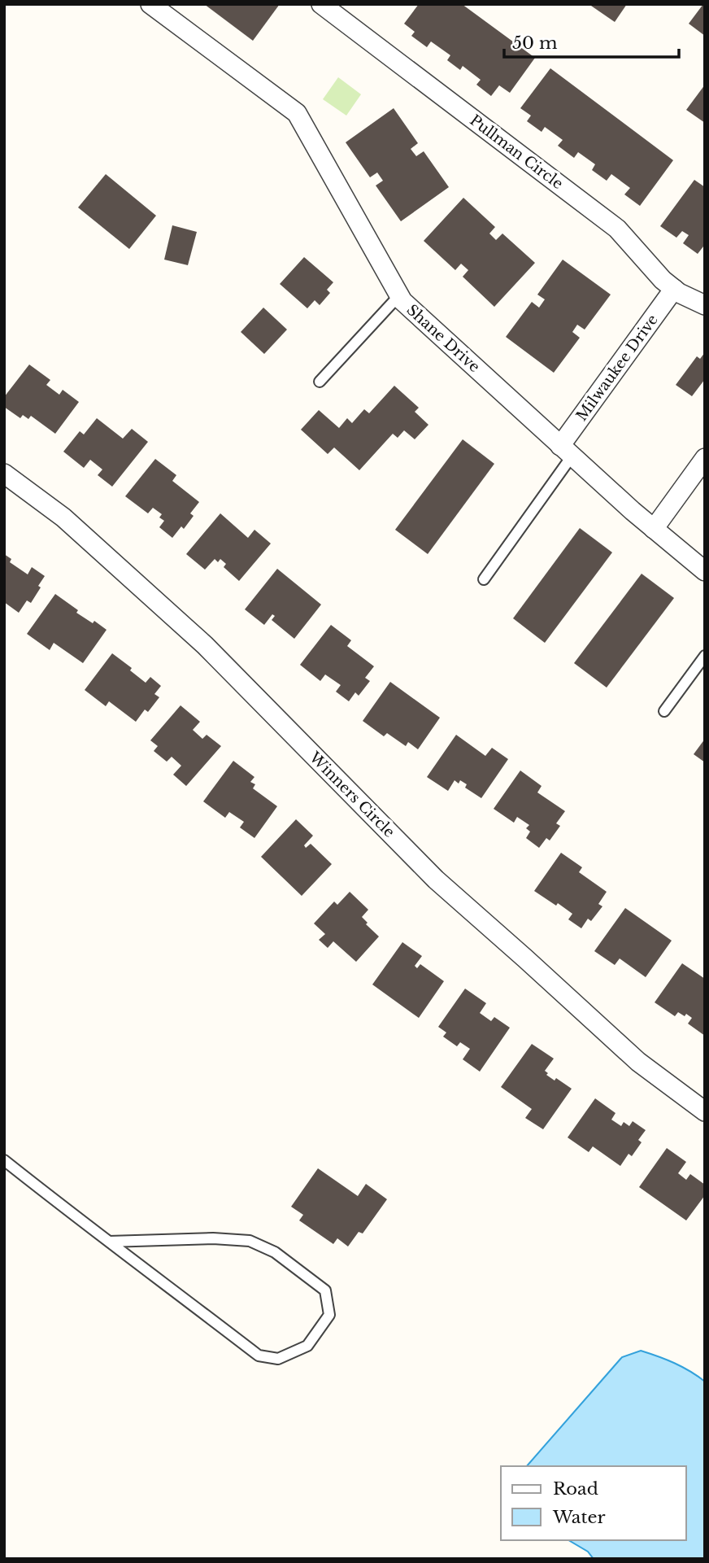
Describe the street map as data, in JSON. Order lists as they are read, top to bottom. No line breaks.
{"streets":{"street":["Pullman Circle","Shane Drive","Milwaukee Drive","Winners Circle"]},"crossings":[["Pullman Circle","Milwaukee Drive"],["Shane Drive","Milwaukee Drive"]],"legend":["Road","Water"],"scale_bar":"50 m"}
